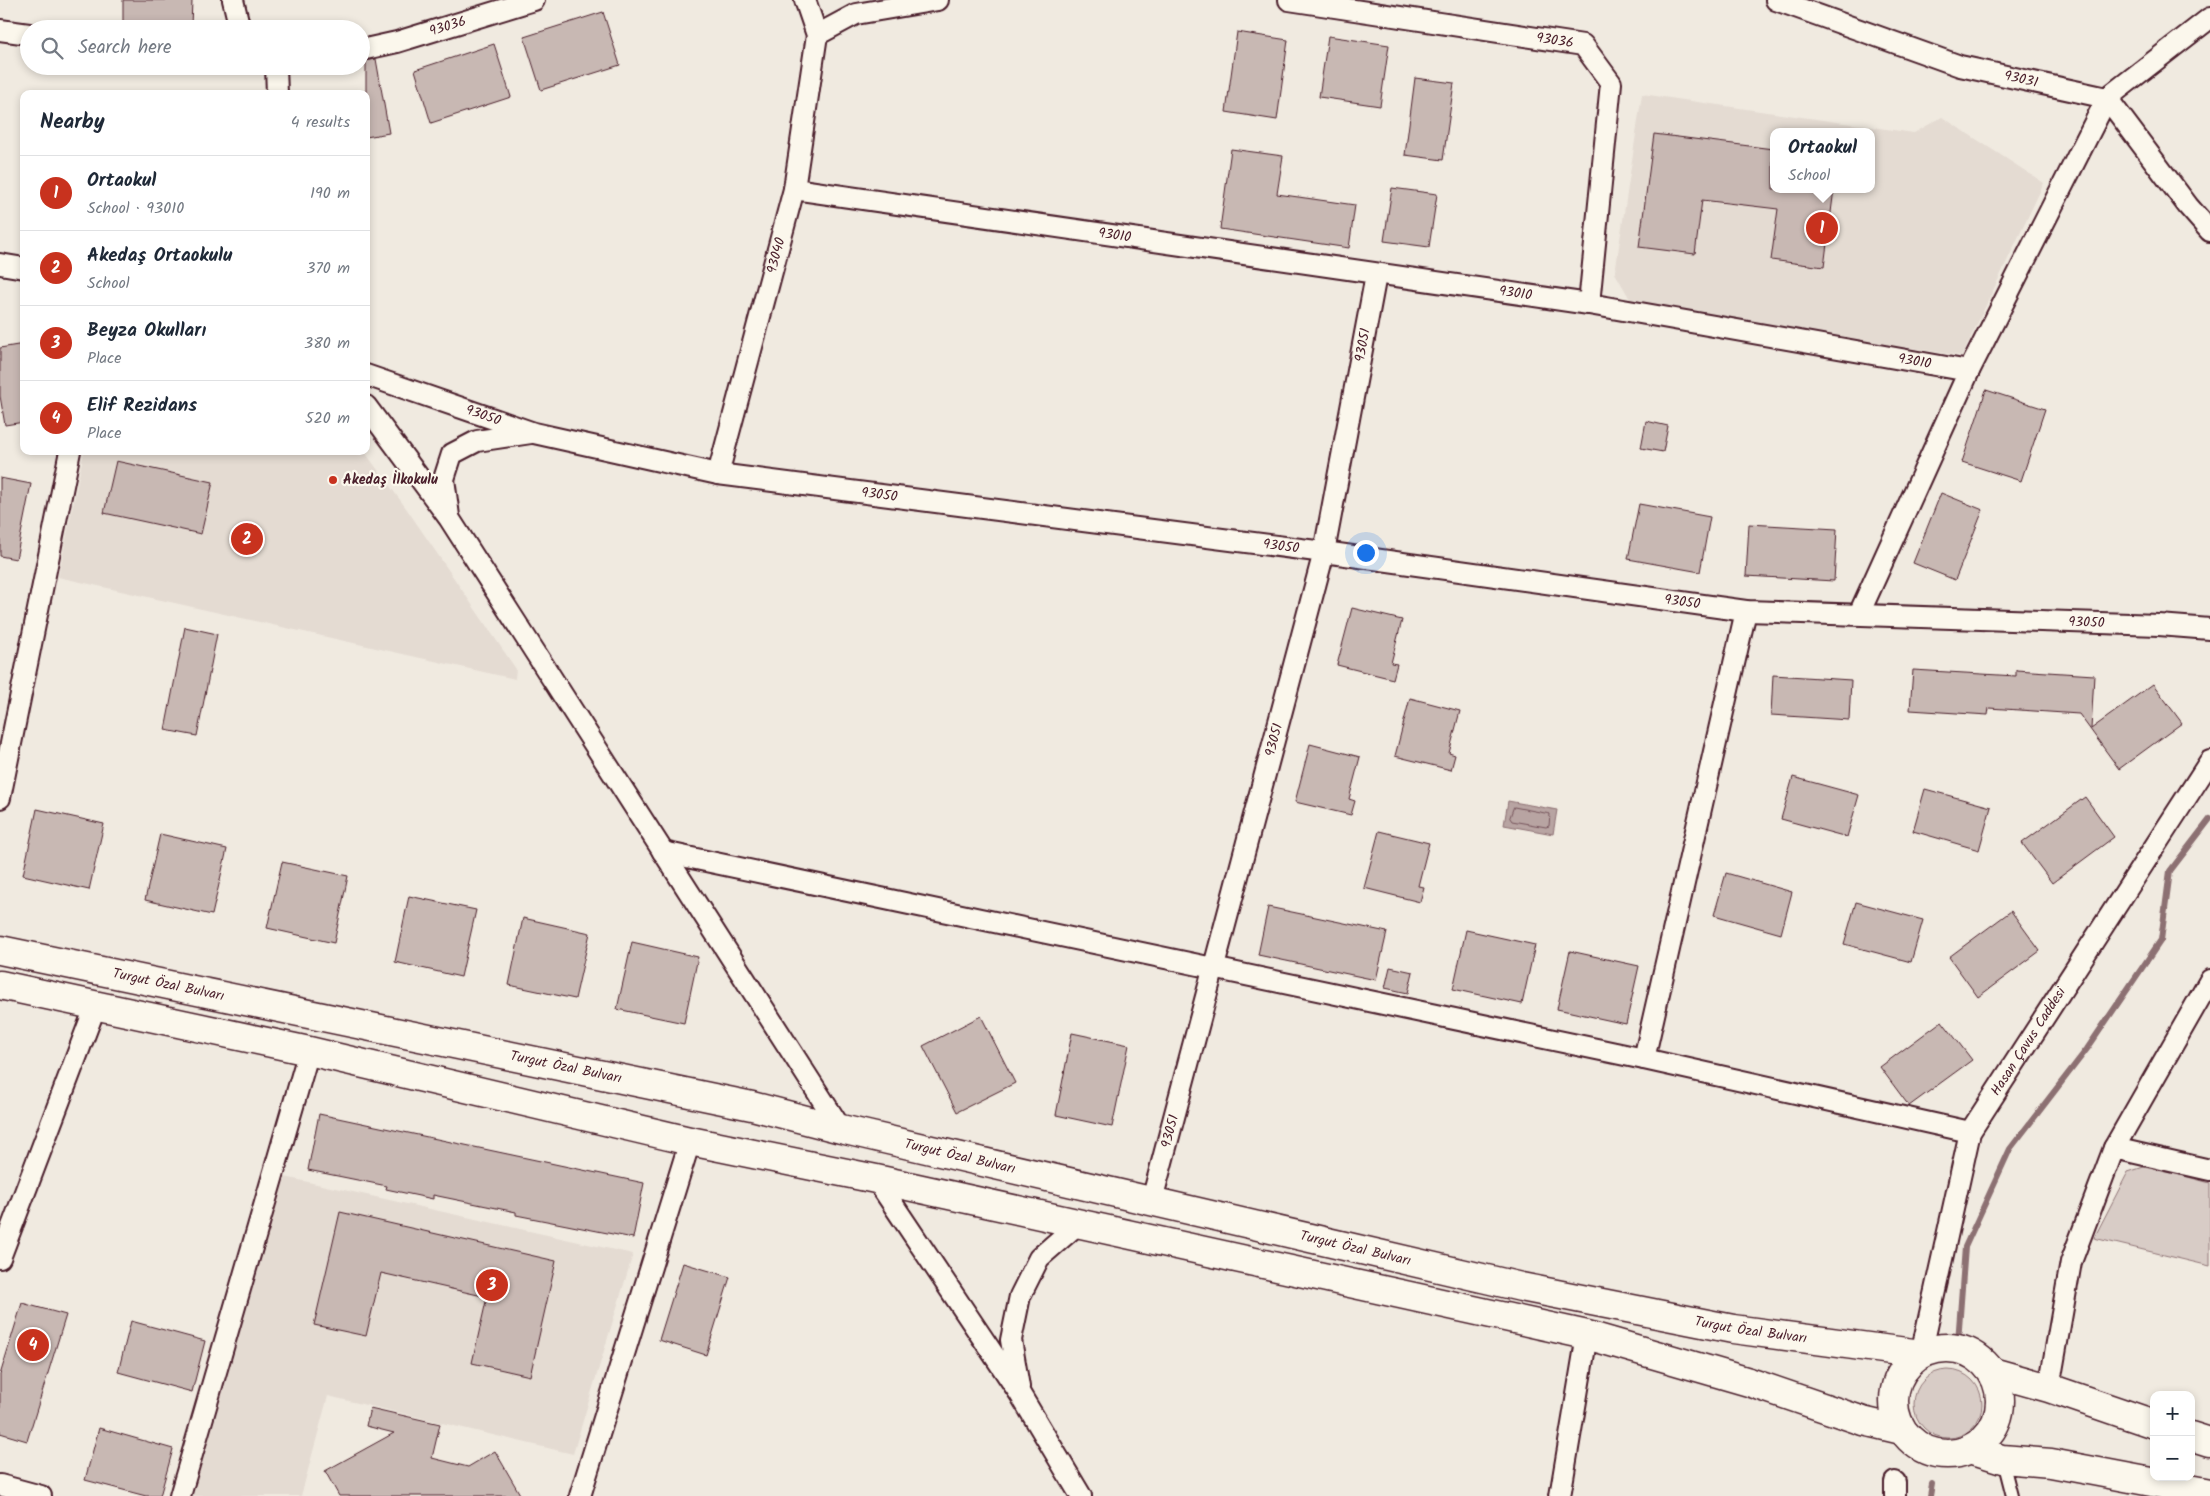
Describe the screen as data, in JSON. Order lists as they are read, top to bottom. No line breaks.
{"streets":{"main road":["Turgut Özal Bulvarı"],"street":["93036","93031","93010","93040","93051","93050","Hasan Çavus Caddesi"]},"crossings":[["93036","93010"],["93010","93040"],["93010","93051"],["93040","93050"],["93051","93050"],["93051","Turgut Özal Bulvarı"],["Turgut Özal Bulvarı","Hasan Çavus Caddesi"]],"places":["Akedaş İlkokulu"],"page":{"search":"Search here","heading":["Nearby","4 results"],"popup":["Ortaokul","School"],"list":[{"mark":"1","name":"Ortaokul","note":"School · 93010","value":"190 m"},{"mark":"2","name":"Akedaş Ortaokulu","note":"School","value":"370 m"},{"mark":"3","name":"Beyza Okulları","note":"Place","value":"380 m"},{"mark":"4","name":"Elif Rezidans","note":"Place","value":"520 m"}],"pins":["1","2","3","4"],"map_buttons":["+","−"]}}
